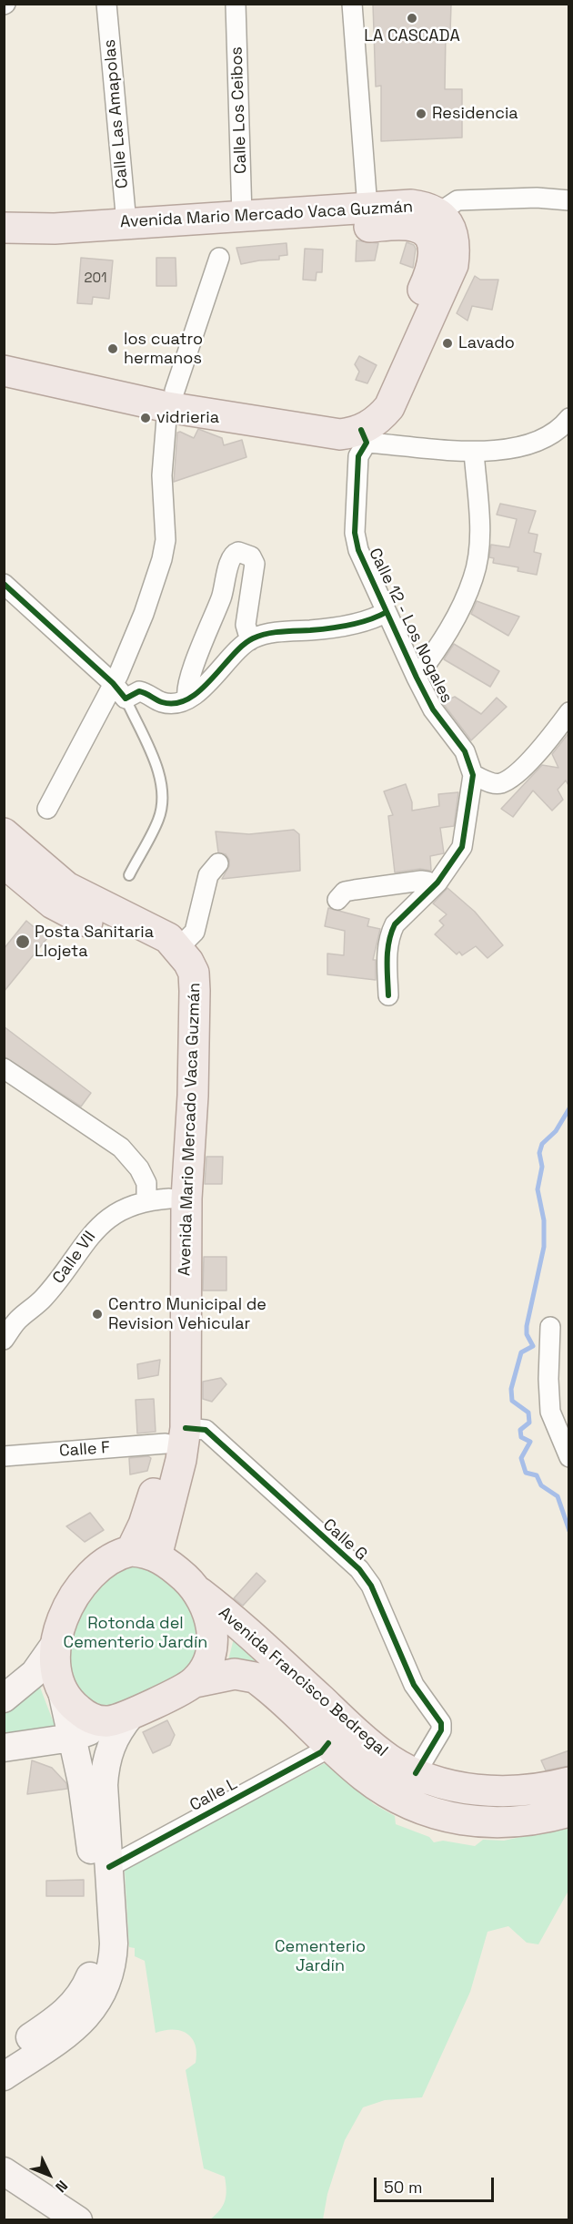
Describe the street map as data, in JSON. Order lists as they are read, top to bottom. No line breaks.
{"streets":{"main road":["Avenida Mario Mercado Vaca Guzmán","Avenida Francisco Bedregal"],"street":["Calle Los Ceibos","Calle Las Amapolas","Calle 12 - Los Nogales","Calle VII","Calle F","Calle G","Calle L"]},"crossings":[["Calle Los Ceibos","Avenida Mario Mercado Vaca Guzmán"],["Calle Las Amapolas","Avenida Mario Mercado Vaca Guzmán"],["Avenida Mario Mercado Vaca Guzmán","Calle 12 - Los Nogales"],["Avenida Mario Mercado Vaca Guzmán","Calle VII"],["Avenida Mario Mercado Vaca Guzmán","Calle F"],["Avenida Mario Mercado Vaca Guzmán","Calle G"],["Avenida Mario Mercado Vaca Guzmán","Avenida Francisco Bedregal"],["Calle F","Calle G"],["Calle G","Avenida Francisco Bedregal"],["Avenida Francisco Bedregal","Calle L"]],"parks":["Rotonda del Cementerio Jardín","Cementerio Jardín"],"places":["LA CASCADA","Residencia","Lavado","los cuatro hermanos","vidrieria","Posta Sanitaria Llojeta","Centro Municipal de Revision Vehicular"],"house_numbers":["201"],"scale_bar":"50 m","north":"bottom right"}
